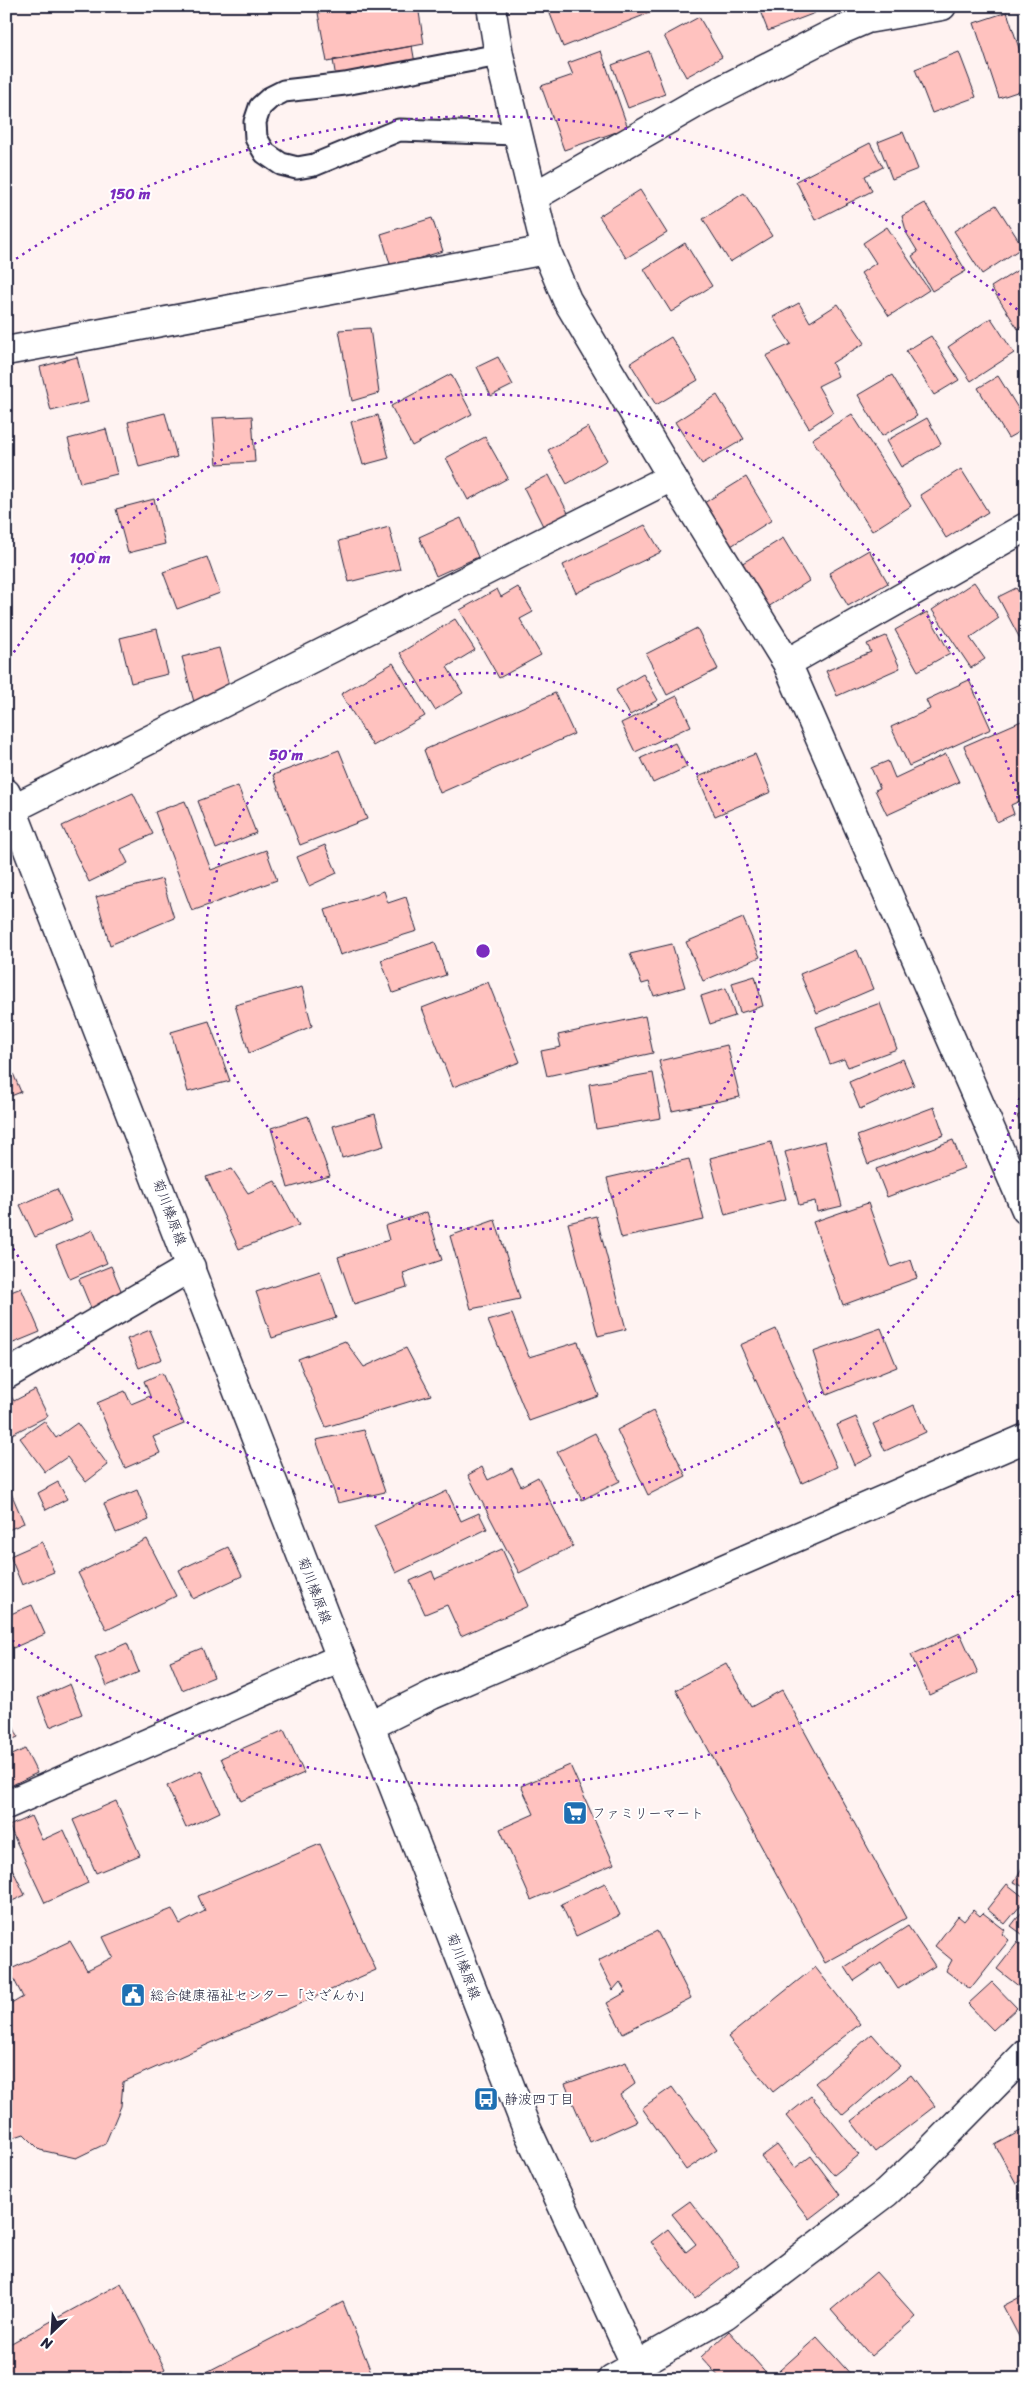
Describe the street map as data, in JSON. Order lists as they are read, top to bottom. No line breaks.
{"streets":{"street":["菊川榛原線"]},"places":{"supermarket":["ファミリーマート"],"public building":["総合健康福祉センター「さざんか」"],"bus stop":["静波四丁目"]},"north":"bottom left","rings":["150 m","100 m","50 m"]}
